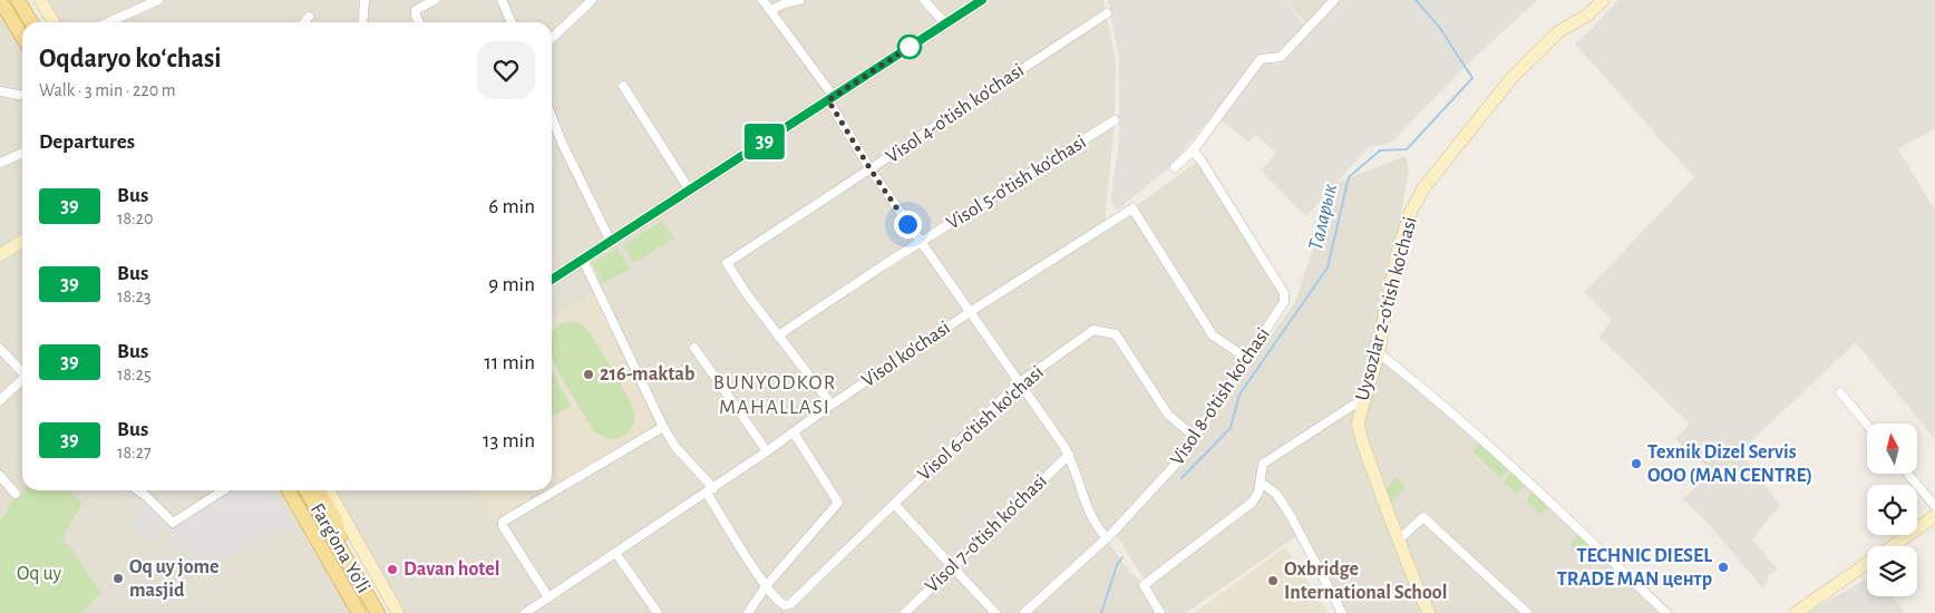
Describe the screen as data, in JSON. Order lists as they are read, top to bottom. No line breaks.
{"streets":{"main road":["Farg'ona Yo'li"],"street":["Visol 4-o'tish ko'chasi","Visol 5-o'tish ko'chasi","Uysozlar 2-o'tish ko'chasi","Visol ko'chasi","Visol 8-o'tish ko'chasi","Visol 6-o'tish ko'chasi","Visol 7-o'tish ko'chasi"]},"crossings":[["Visol 4-o'tish ko'chasi","Visol 5-o'tish ko'chasi"],["Visol 4-o'tish ko'chasi","Visol ko'chasi"],["Visol ko'chasi","Visol 8-o'tish ko'chasi"],["Visol 8-o'tish ko'chasi","Visol 6-o'tish ko'chasi"]],"districts":["BUNYODKOR MAHALLASI"],"water":["Таларык"],"parks":["Oq uy"],"places":["216-maktab","Texnik Dizel Servis OOO (MAN CENTRE)","TECHNIC DIESEL TRADE MAN центр","Davan hotel","Oq uy jome masjid","Oxbridge International School"],"lines":["bus line 39"],"north":"top","page":{"on_map":"39","heading":[["Oqdaryo koʻchasi","Walk · 3 min · 220 m"],"Departures"],"list":[{"mark":"39","name":"Bus","note":"18:20","value":"6 min"},{"mark":"39","name":"Bus","note":"18:23","value":"9 min"},{"mark":"39","name":"Bus","note":"18:25","value":"11 min"},{"mark":"39","name":"Bus","note":"18:27","value":"13 min"}]}}
